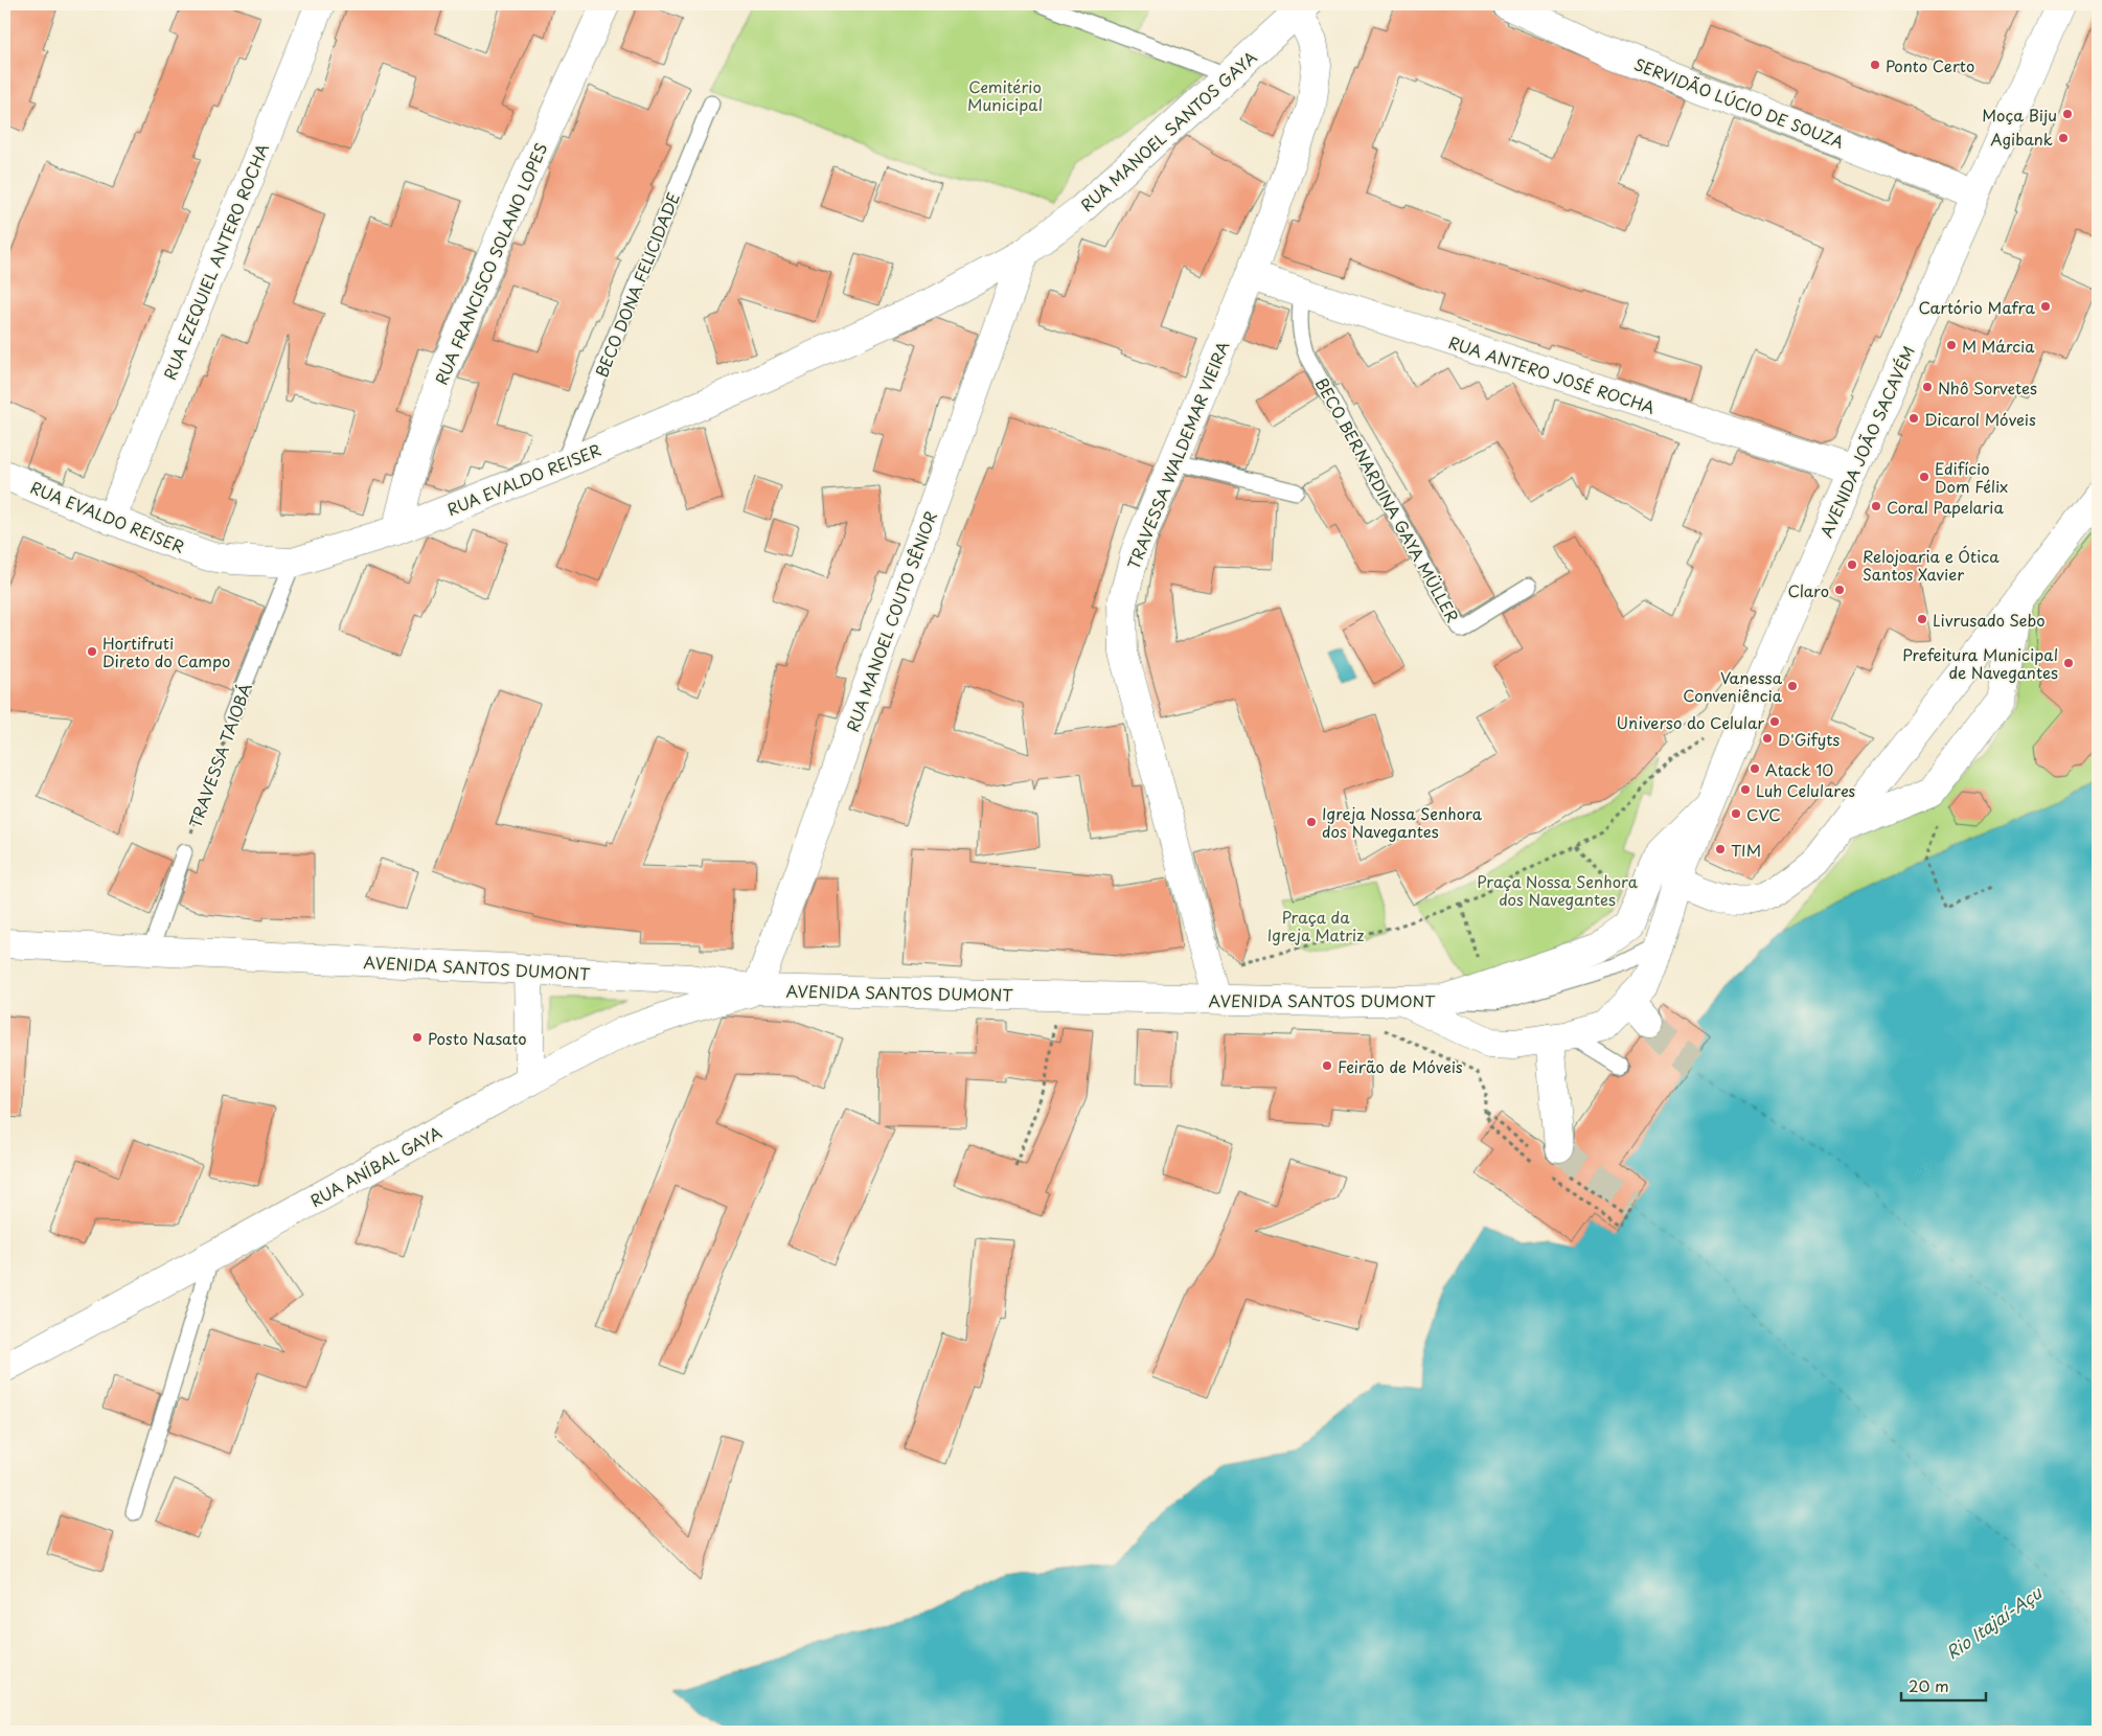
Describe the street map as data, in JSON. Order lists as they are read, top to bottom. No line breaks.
{"streets":{"street":["SERVIDÃO LÚCIO DE SOUZA","RUA MANOEL SANTOS GAYA","RUA EZEQUIEL ANTERO ROCHA","RUA FRANCISCO SOLANO LOPES","RUA ANTERO JOSÉ ROCHA","AVENIDA JOÃO SACAVÉM","TRAVESSA WALDEMAR VIEIRA","RUA EVALDO REISER","RUA MANOEL COUTO SÊNIOR","AVENIDA SANTOS DUMONT","RUA ANÍBAL GAYA"],"lane":["BECO DONA FELICIDADE","BECO BERNARDINA GAYA MÜLLER","TRAVESSA TAIOBÁ"]},"crossings":[["SERVIDÃO LÚCIO DE SOUZA","AVENIDA JOÃO SACAVÉM"],["RUA MANOEL SANTOS GAYA","TRAVESSA WALDEMAR VIEIRA"],["RUA MANOEL SANTOS GAYA","RUA EVALDO REISER"],["RUA MANOEL SANTOS GAYA","RUA MANOEL COUTO SÊNIOR"],["RUA EZEQUIEL ANTERO ROCHA","RUA EVALDO REISER"],["RUA FRANCISCO SOLANO LOPES","RUA EVALDO REISER"],["BECO DONA FELICIDADE","RUA EVALDO REISER"],["RUA ANTERO JOSÉ ROCHA","AVENIDA JOÃO SACAVÉM"],["RUA ANTERO JOSÉ ROCHA","TRAVESSA WALDEMAR VIEIRA"],["RUA ANTERO JOSÉ ROCHA","BECO BERNARDINA GAYA MÜLLER"],["AVENIDA JOÃO SACAVÉM","AVENIDA SANTOS DUMONT"],["TRAVESSA WALDEMAR VIEIRA","AVENIDA SANTOS DUMONT"],["RUA EVALDO REISER","RUA MANOEL COUTO SÊNIOR"],["RUA EVALDO REISER","TRAVESSA TAIOBÁ"],["RUA MANOEL COUTO SÊNIOR","AVENIDA SANTOS DUMONT"],["RUA MANOEL COUTO SÊNIOR","RUA ANÍBAL GAYA"],["AVENIDA SANTOS DUMONT","RUA ANÍBAL GAYA"]],"water":["Rio Itajaí-Açu"],"parks":["Cemitério Municipal","Praça Nossa Senhora dos Navegantes","Praça da Igreja Matriz"],"places":["Ponto Certo","Moça Biju","Agibank","Cartório Mafra","M Márcia","Nhô Sorvetes","Dicarol Móveis","Edifício Dom Félix","Coral Papelaria","Relojoaria e Ótica Santos Xavier","Claro","Livrusado Sebo","Hortifruti Direto do Campo","Prefeitura Municipal de Navegantes","Vanessa Conveniência","Universo do Celular","D'Gifyts","Atack 10","Luh Celulares","CVC","Igreja Nossa Senhora dos Navegantes","TIM","Posto Nasato","Feirão de Móveis"],"scale_bar":"20 m"}
